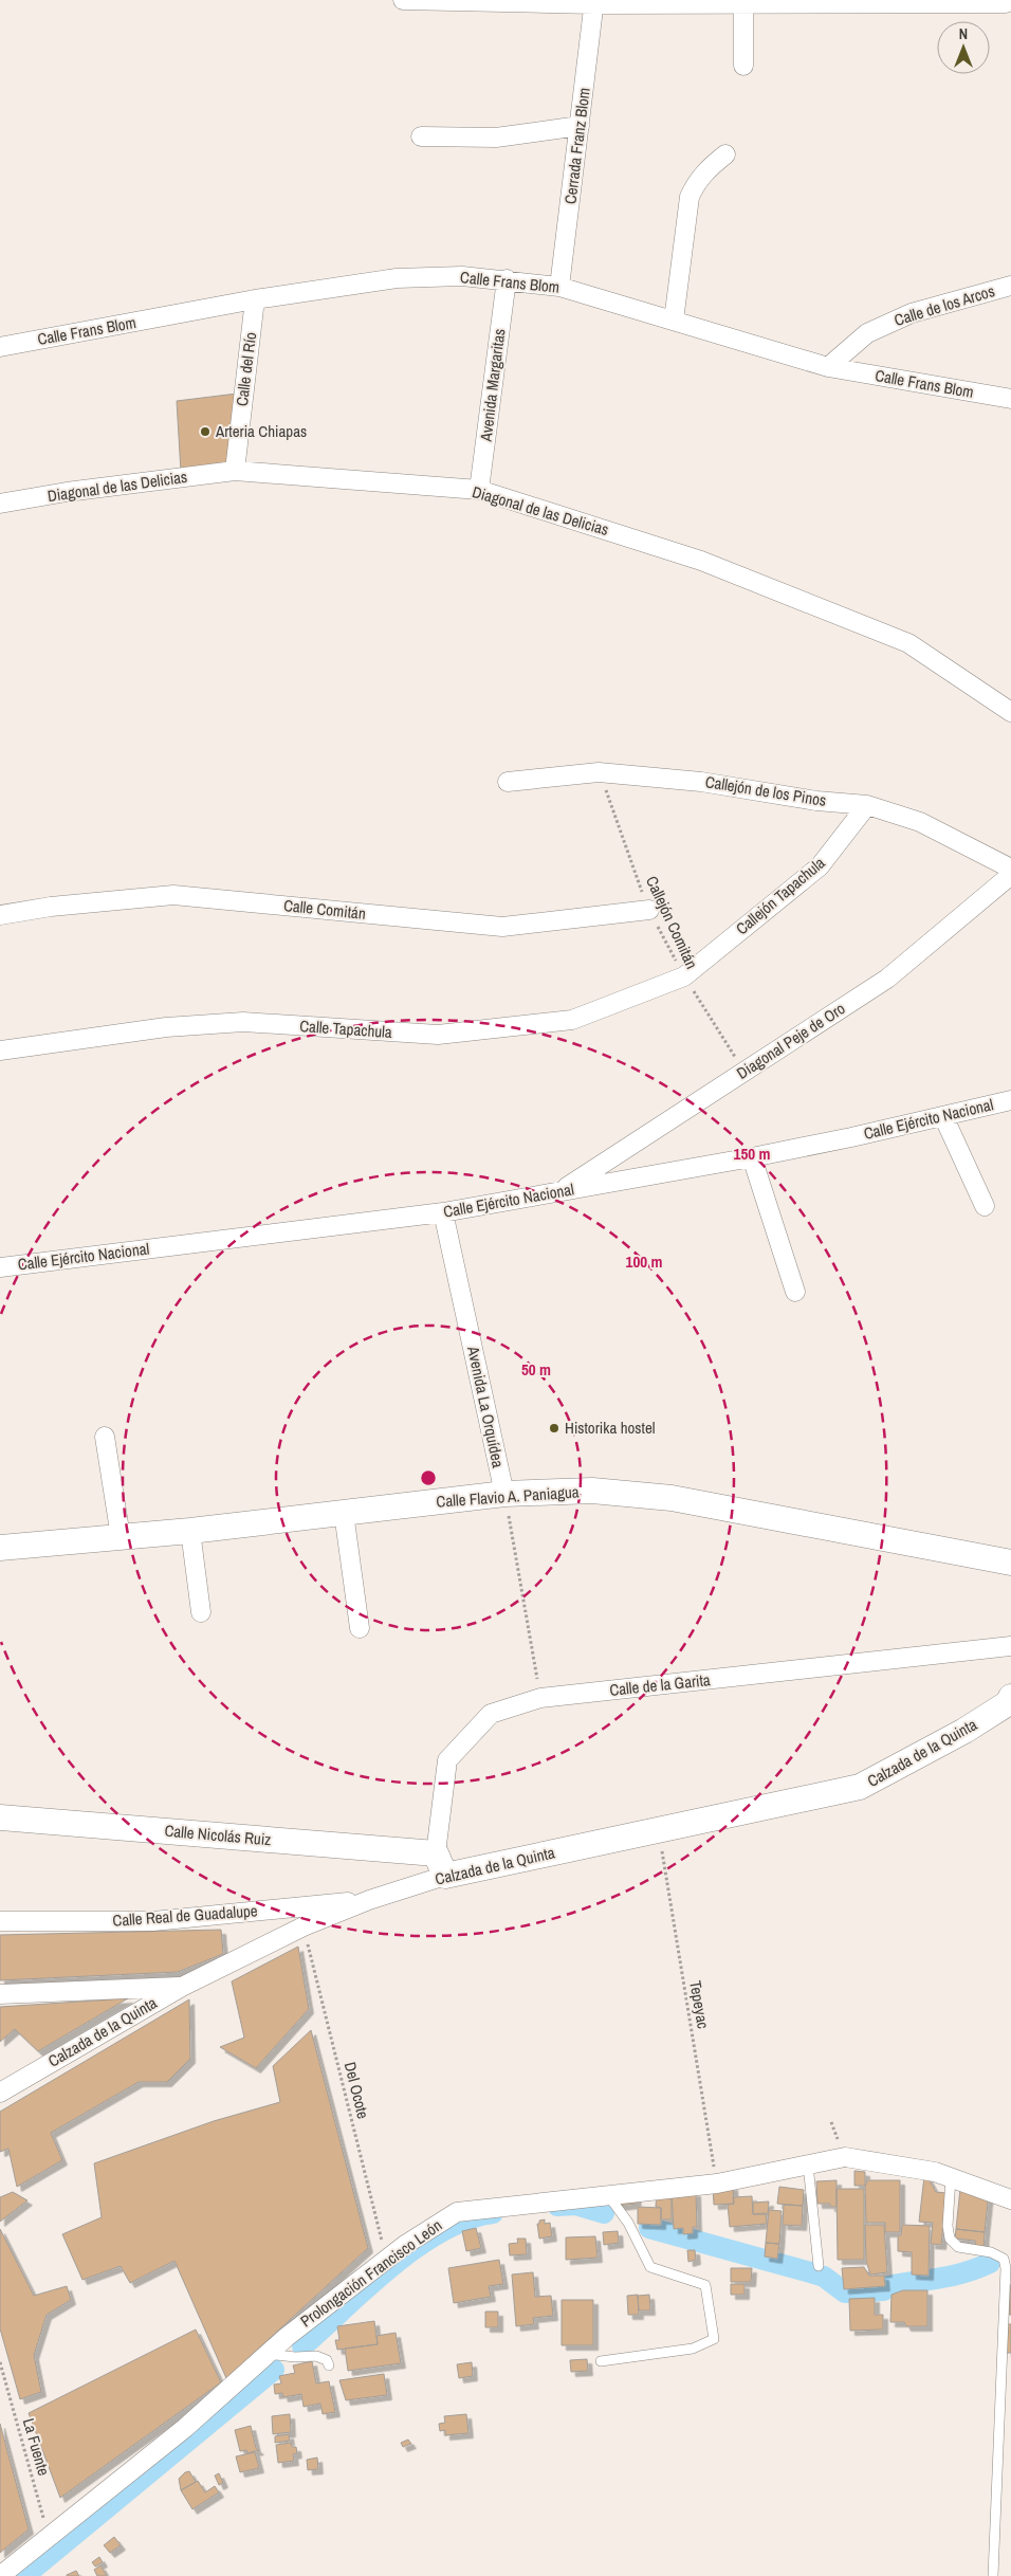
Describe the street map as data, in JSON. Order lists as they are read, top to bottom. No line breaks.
{"streets":{"street":["Cerrada Franz Blom","Calle Frans Blom","Calle de los Arcos","Calle del Río","Avenida Margaritas","Diagonal de las Delicias","Callejón de los Pinos","Callejón Tapachula","Calle Comitán","Calle Tapachula","Diagonal Peje de Oro","Calle Ejército Nacional","Avenida La Orquídea","Calle Flavio A. Paniagua","Calle de la Garita","Calzada de la Quinta","Calle Nicolás Ruiz","Calle Real de Guadalupe","Prolongación Francisco León"],"path":["Callejón Comitán","Tepeyac","Del Ocote","La Fuente"]},"crossings":[["Cerrada Franz Blom","Calle Frans Blom"],["Calle Frans Blom","Calle de los Arcos"],["Calle Frans Blom","Calle del Río"],["Calle Frans Blom","Avenida Margaritas"],["Calle del Río","Diagonal de las Delicias"],["Avenida Margaritas","Diagonal de las Delicias"],["Callejón de los Pinos","Callejón Tapachula"],["Callejón de los Pinos","Callejón Comitán"],["Callejón Tapachula","Callejón Comitán"],["Callejón Tapachula","Calle Tapachula"],["Calle Comitán","Callejón Comitán"],["Callejón Comitán","Calle Tapachula"],["Callejón Comitán","Diagonal Peje de Oro"],["Diagonal Peje de Oro","Calle Ejército Nacional"],["Calle Ejército Nacional","Avenida La Orquídea"],["Avenida La Orquídea","Calle Flavio A. Paniagua"],["Calle de la Garita","Calzada de la Quinta"],["Calle de la Garita","Calle Nicolás Ruiz"],["Calzada de la Quinta","Calle Nicolás Ruiz"],["Calzada de la Quinta","Calle Real de Guadalupe"],["Calzada de la Quinta","Tepeyac"],["Calzada de la Quinta","Del Ocote"],["Tepeyac","Prolongación Francisco León"],["Del Ocote","Prolongación Francisco León"],["Prolongación Francisco León","La Fuente"]],"places":["Arteria Chiapas","Historika hostel"],"north":"top","rings":["150 m","100 m","50 m"]}
